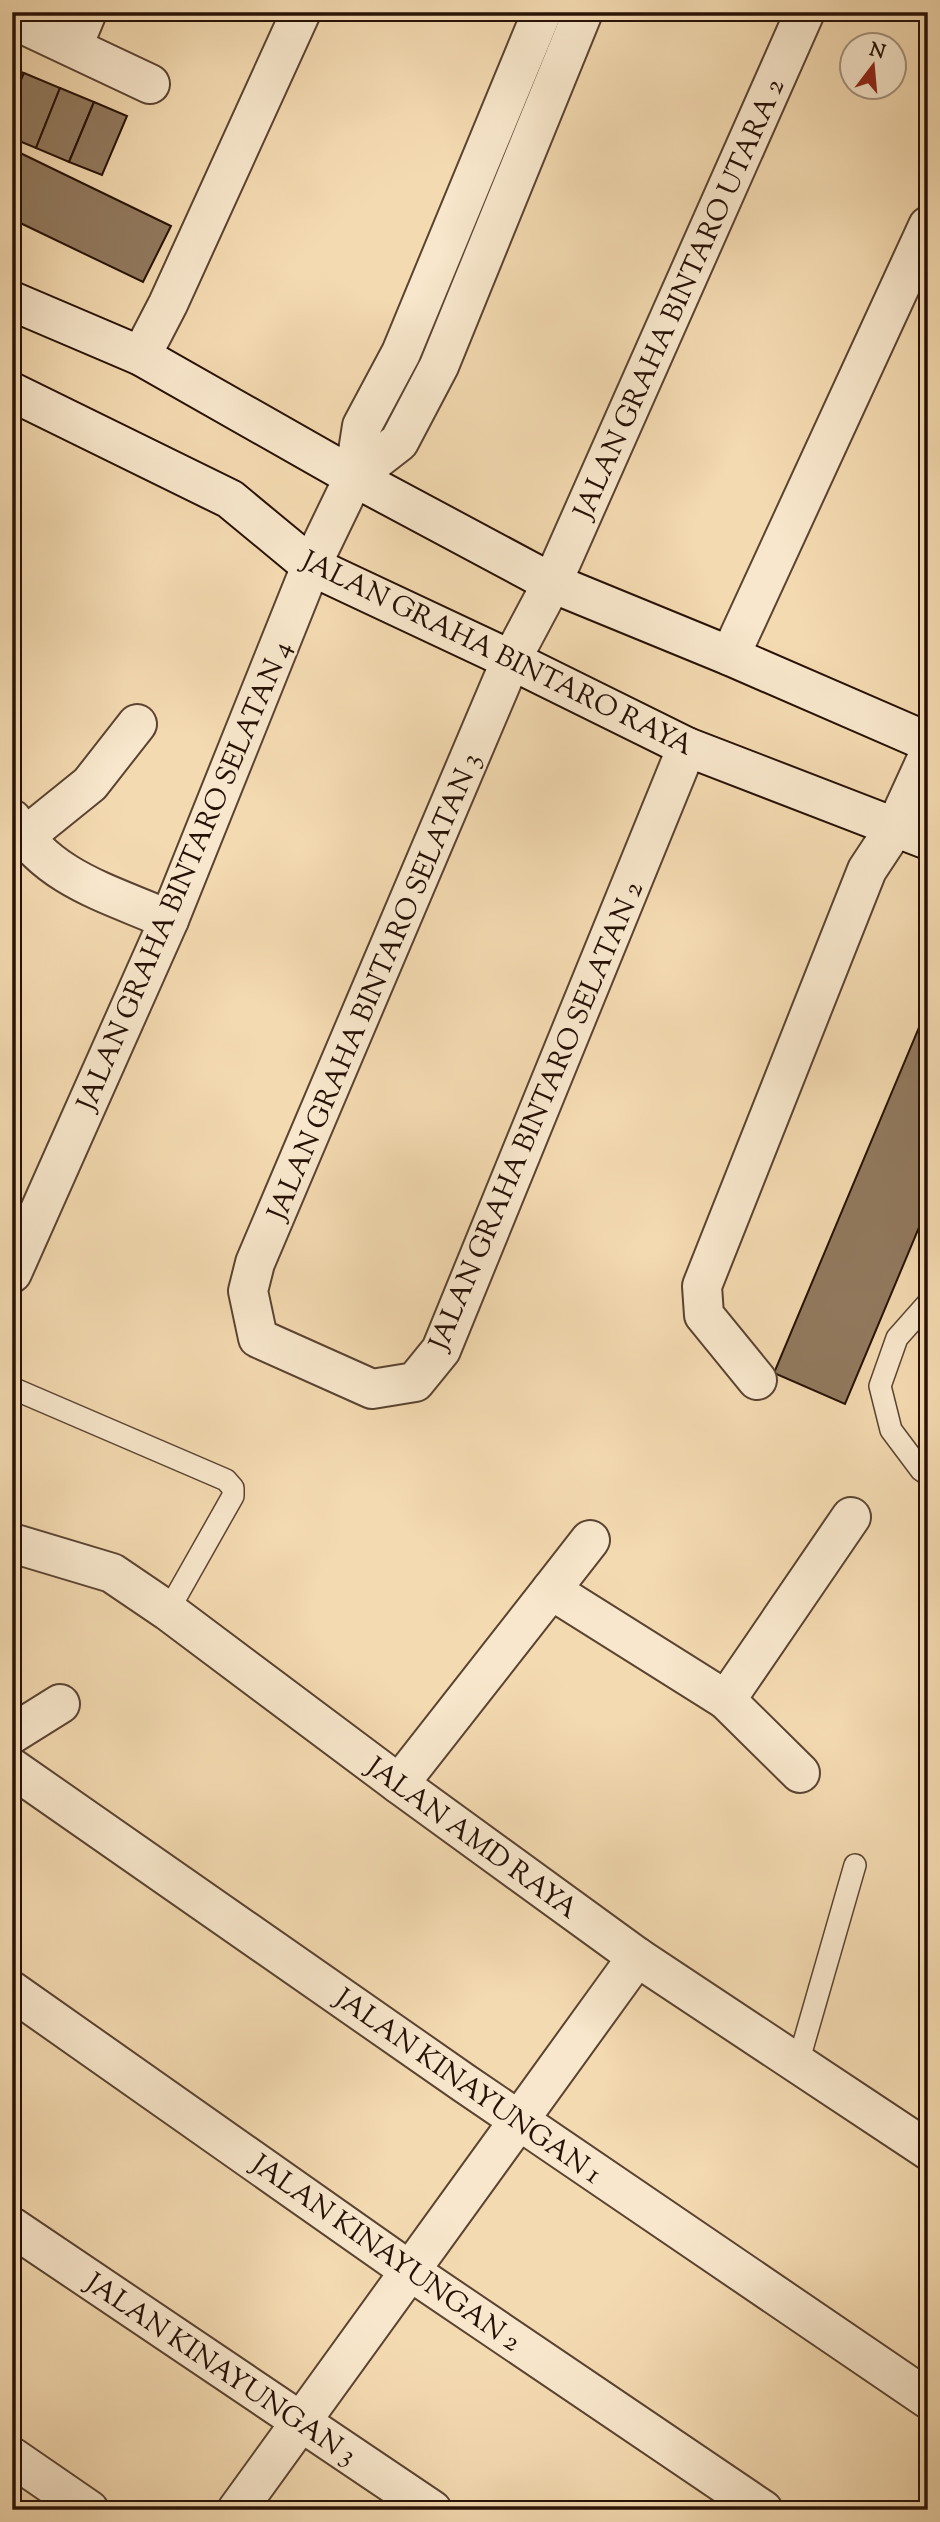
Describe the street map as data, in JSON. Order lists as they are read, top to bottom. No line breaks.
{"streets":{"street":["JALAN GRAHA BINTARO UTARA 2","JALAN GRAHA BINTARO RAYA","JALAN GRAHA BINTARO SELATAN 4","JALAN GRAHA BINTARO SELATAN 3","JALAN GRAHA BINTARO SELATAN 2","JALAN AMD RAYA","JALAN KINAYUNGAN 1","JALAN KINAYUNGAN 2","JALAN KINAYUNGAN 3"]},"crossings":[["JALAN GRAHA BINTARO UTARA 2","JALAN GRAHA BINTARO SELATAN 3"],["JALAN GRAHA BINTARO RAYA","JALAN GRAHA BINTARO SELATAN 4"],["JALAN GRAHA BINTARO RAYA","JALAN GRAHA BINTARO SELATAN 3"],["JALAN GRAHA BINTARO RAYA","JALAN GRAHA BINTARO SELATAN 2"],["JALAN GRAHA BINTARO SELATAN 3","JALAN GRAHA BINTARO SELATAN 2"]],"north":"top"}
